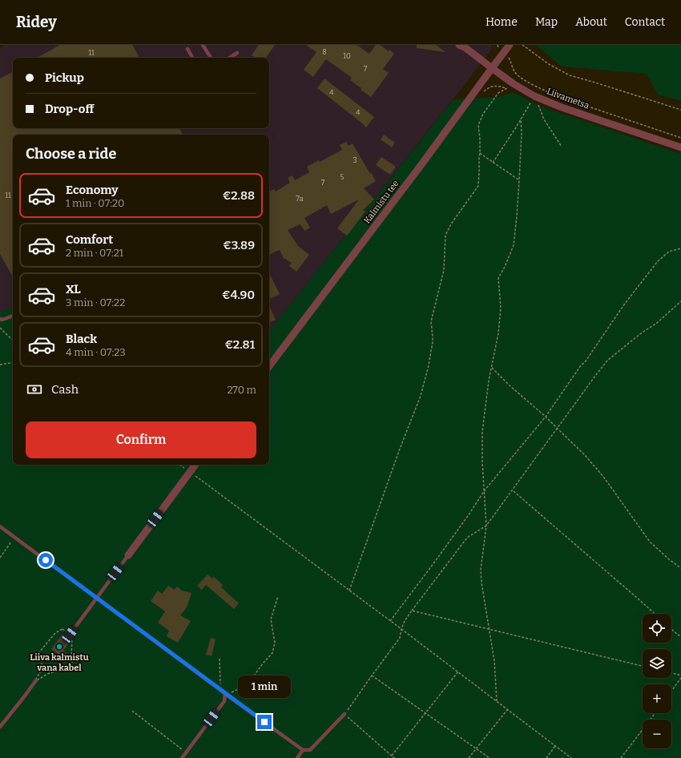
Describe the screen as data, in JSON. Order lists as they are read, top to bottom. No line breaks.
{"streets":{"street":["Liivametsa","Kalmistu tee"]},"crossings":[["Liivametsa","Kalmistu tee"]],"places":["Liiva kalmistu vana kabel"],"house_numbers":["8","11","10","7","4","4","3","5","7","11","7a"],"page":{"header":"Ridey","nav":["Home","Map","About","Contact"],"banner":["Pickup","Drop-off"],"heading":"Choose a ride","list":[{"name":"Economy","note":"1 min · 07:20","value":"€2.88"},{"name":"Comfort","note":"2 min · 07:21","value":"€3.89"},{"name":"XL","note":"3 min · 07:22","value":"€4.90"},{"name":"Black","note":"4 min · 07:23","value":"€2.81"}],"pay":["Cash","270 m"],"buttons":"Confirm","map_buttons":["+","−"],"bubble":"1 min"}}
